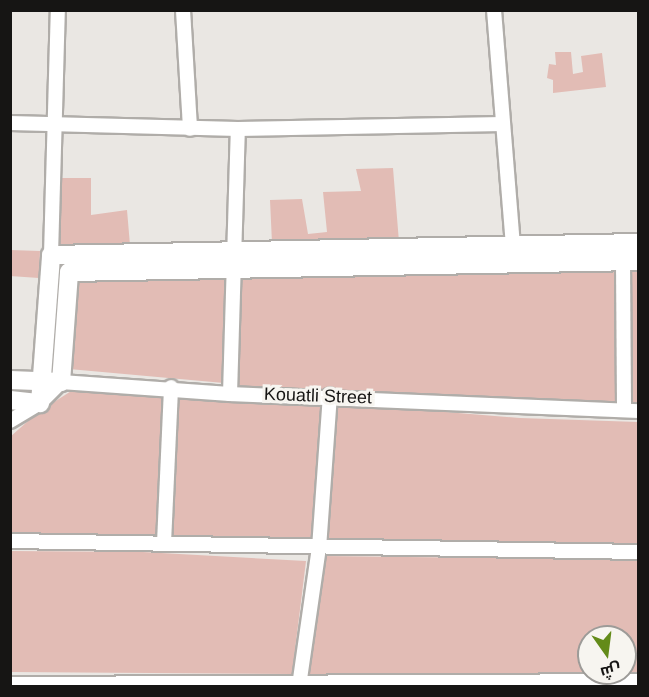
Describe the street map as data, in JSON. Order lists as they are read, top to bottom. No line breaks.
{"streets":{"street":["Kouatli Street"]},"north":"bottom"}
